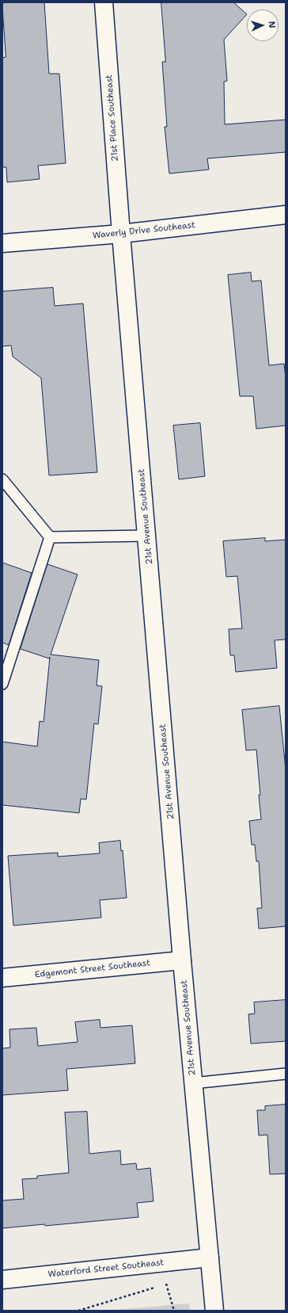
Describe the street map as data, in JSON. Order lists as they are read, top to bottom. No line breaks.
{"streets":{"street":["21st Place Southeast","Waverly Drive Southeast","21st Avenue Southeast","Edgemont Street Southeast","Waterford Street Southeast"]},"crossings":[["21st Place Southeast","Waverly Drive Southeast"],["21st Place Southeast","21st Avenue Southeast"],["Waverly Drive Southeast","21st Avenue Southeast"],["21st Avenue Southeast","Edgemont Street Southeast"],["21st Avenue Southeast","Waterford Street Southeast"]],"north":"right"}
